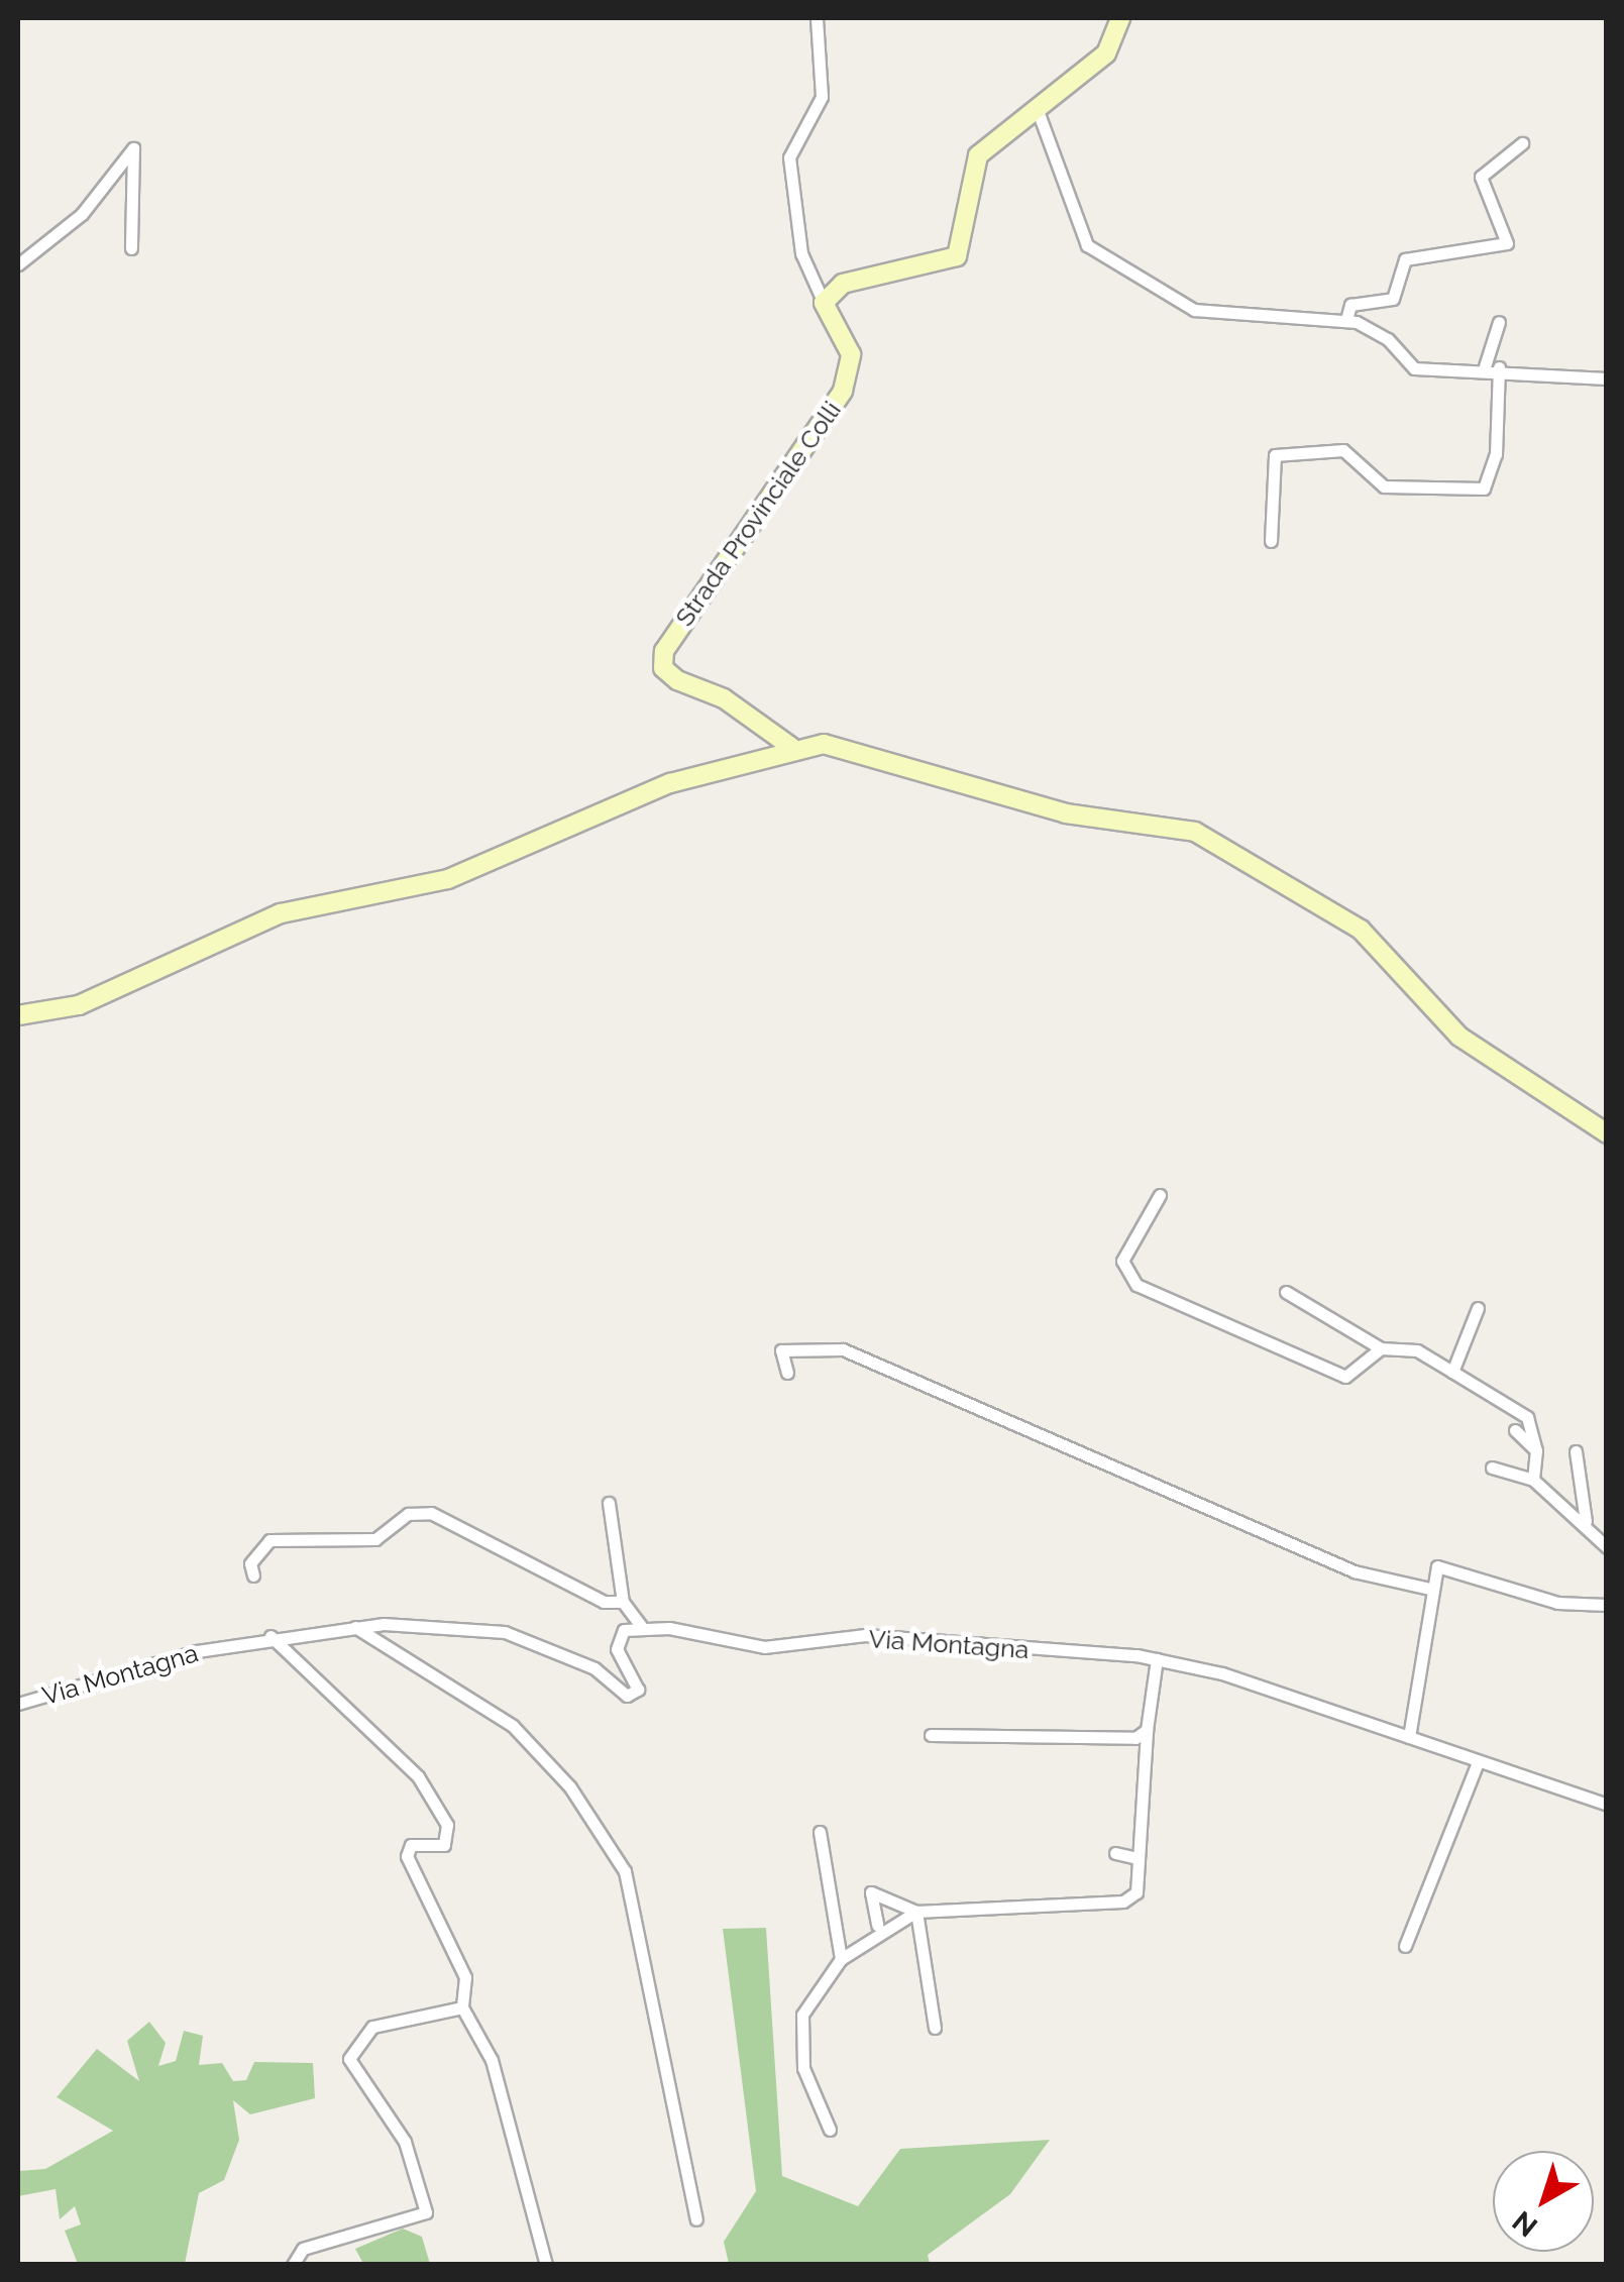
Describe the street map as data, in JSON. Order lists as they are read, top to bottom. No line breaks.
{"streets":{"main road":["Strada Provinciale Colli"],"street":["Via Montagna"]},"north":"bottom left"}
